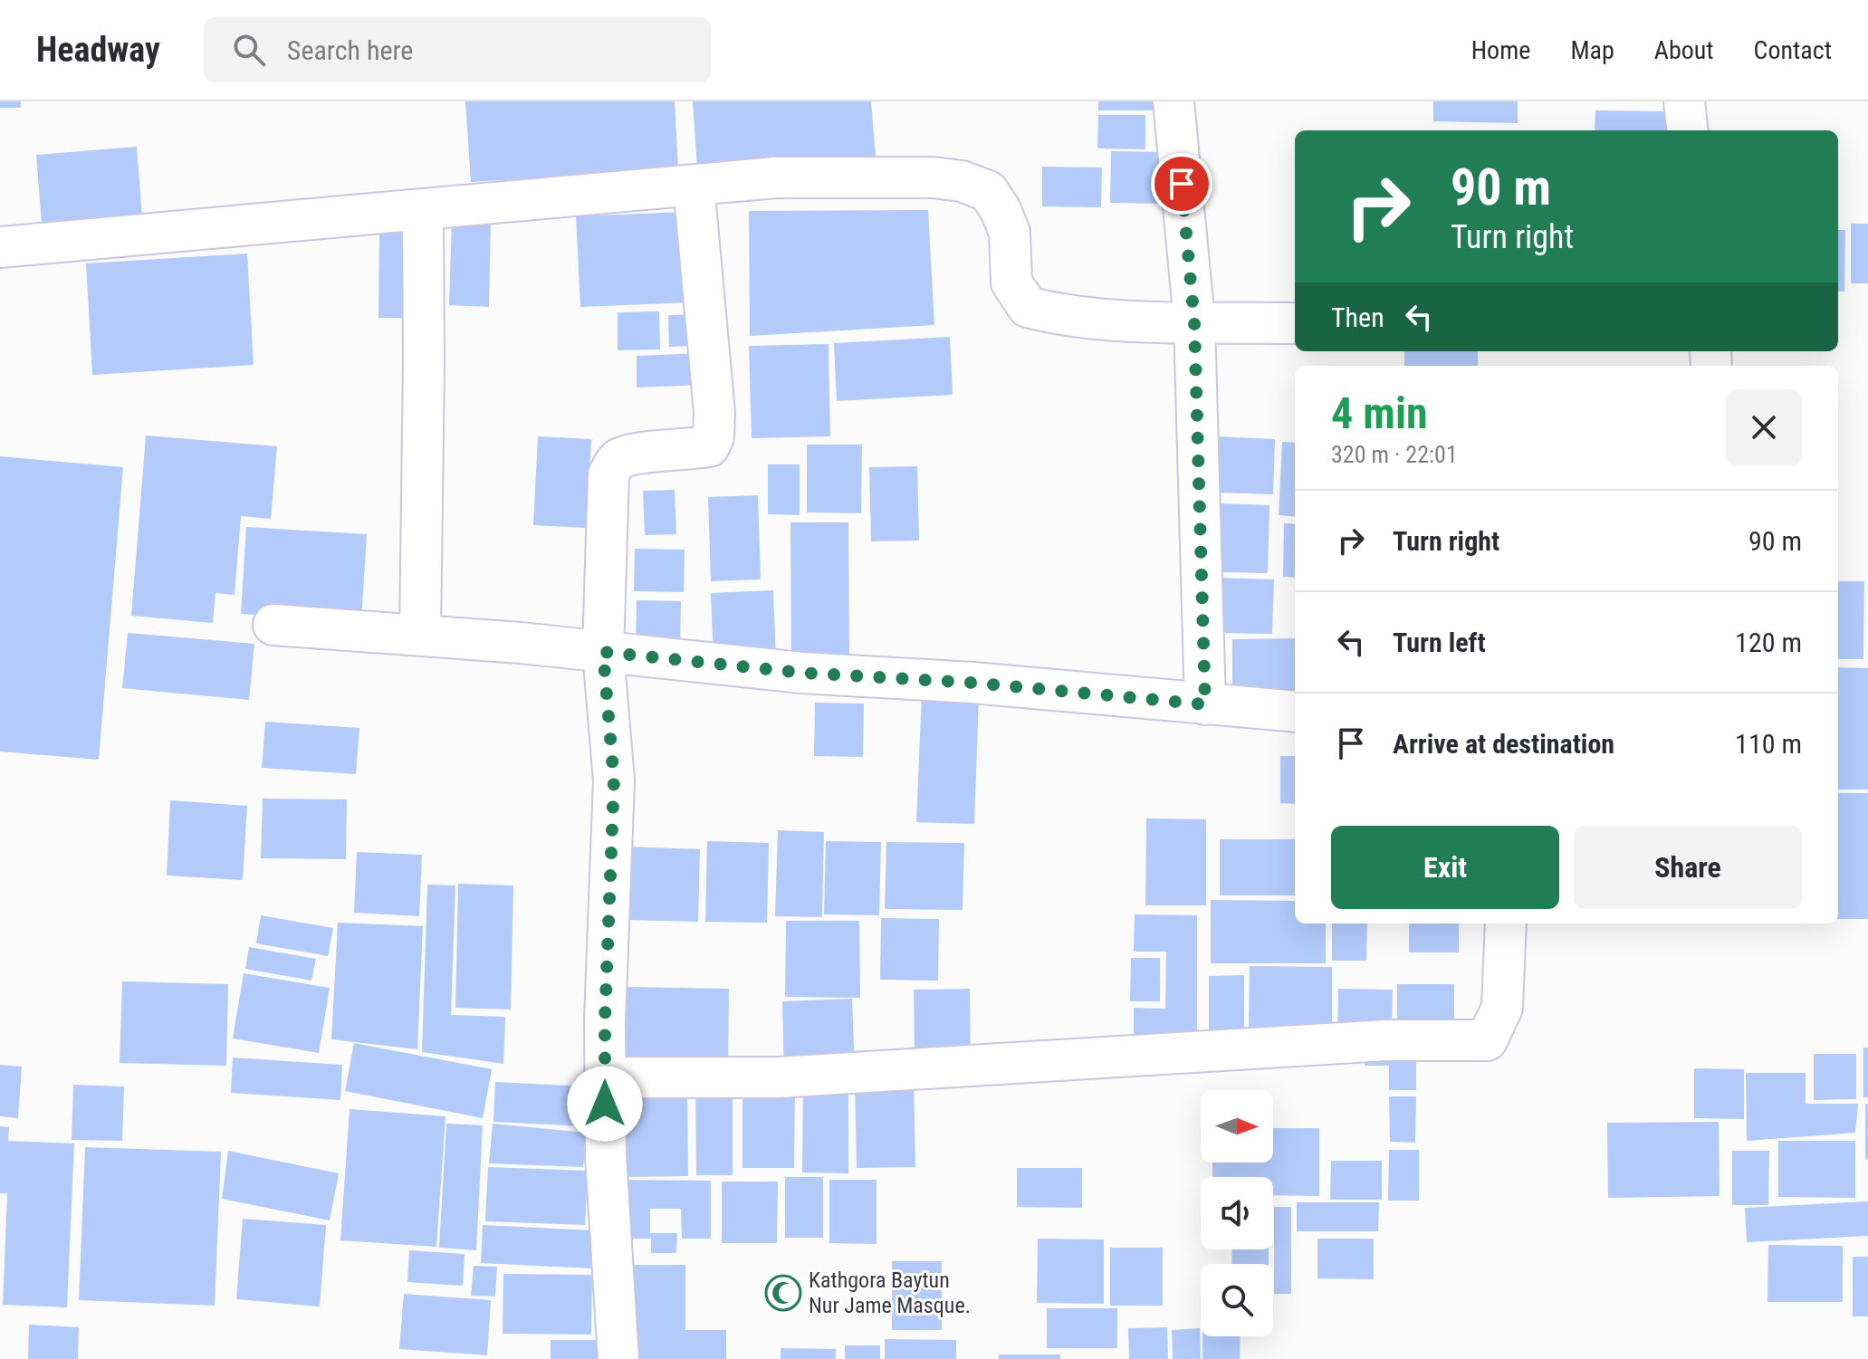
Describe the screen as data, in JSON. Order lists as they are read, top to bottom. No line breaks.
{"places":{"mosque":["Kathgora Baytun Nur Jame Masque."]},"north":"right","page":{"header":"Headway","search":"Search here","nav":["Home","Map","About","Contact"],"turn":["90 m","Turn right"],"then":"Then","heading":["4 min","320 m · 22:01"],"list":[{"name":"Turn right","value":"90 m"},{"name":"Turn left","value":"120 m"},{"name":"Arrive at destination","value":"110 m"}],"buttons":["Exit","Share"]}}
